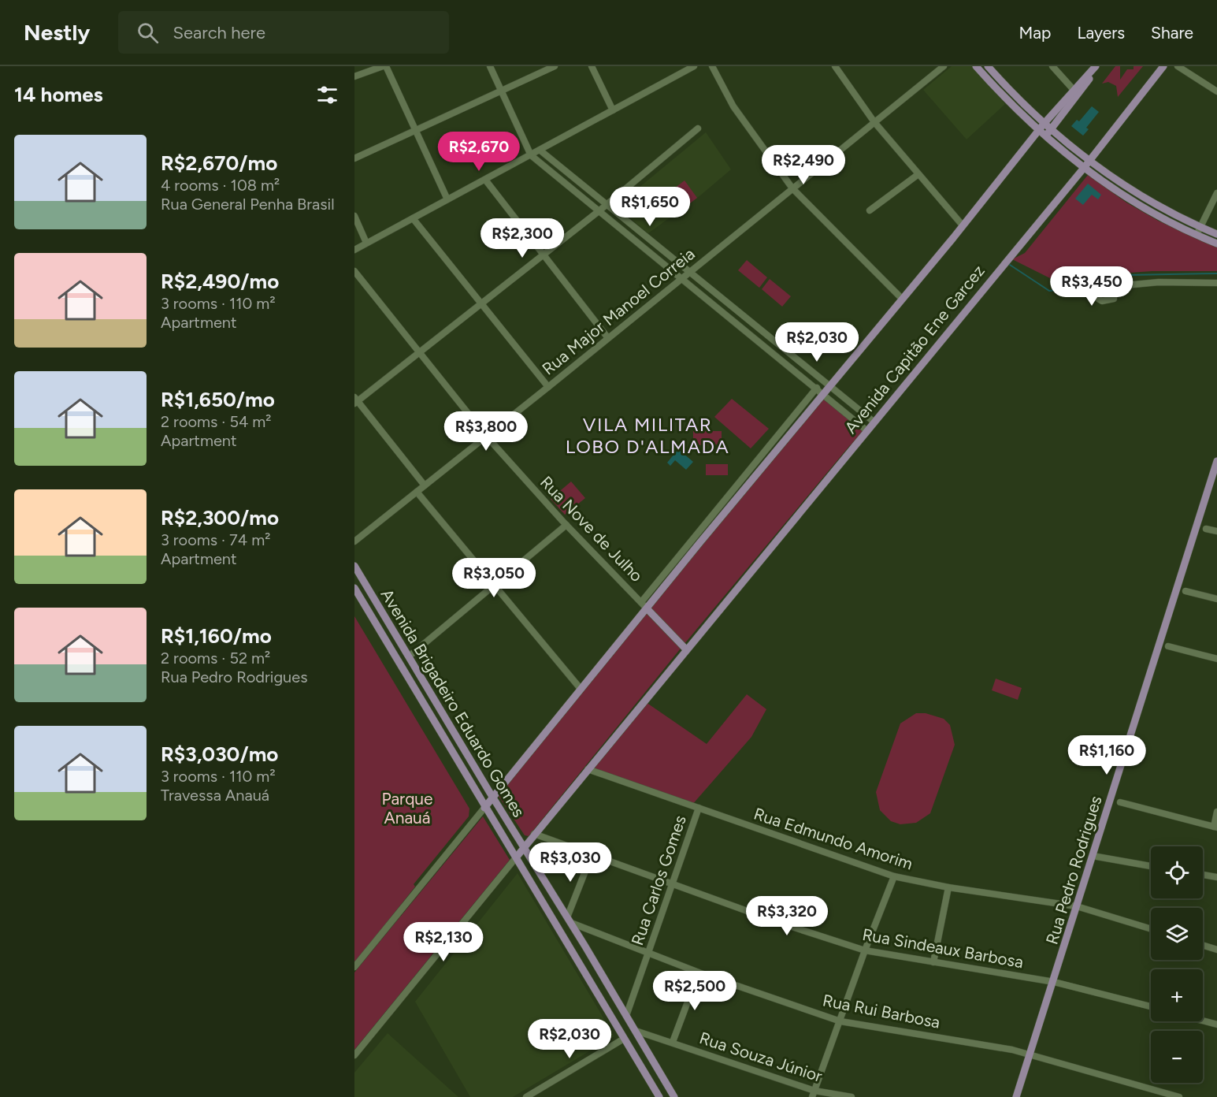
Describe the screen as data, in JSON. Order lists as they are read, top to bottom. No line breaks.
{"streets":{"main road":["Avenida Capitão Ene Garcez","Avenida Brigadeiro Eduardo Gomes","Rua Pedro Rodrigues"],"street":["Rua Major Manoel Correia","Rua Nove de Julho","Rua Edmundo Amorim","Rua Carlos Gomes","Rua Sindeaux Barbosa","Rua Rui Barbosa","Rua Souza Júnior"]},"crossings":[["Rua Major Manoel Correia","Rua Nove de Julho"],["Avenida Capitão Ene Garcez","Avenida Brigadeiro Eduardo Gomes"],["Avenida Capitão Ene Garcez","Rua Edmundo Amorim"],["Avenida Capitão Ene Garcez","Rua Sindeaux Barbosa"],["Avenida Brigadeiro Eduardo Gomes","Rua Carlos Gomes"],["Avenida Brigadeiro Eduardo Gomes","Rua Rui Barbosa"],["Avenida Brigadeiro Eduardo Gomes","Rua Souza Júnior"],["Rua Edmundo Amorim","Rua Pedro Rodrigues"],["Rua Edmundo Amorim","Rua Carlos Gomes"],["Rua Pedro Rodrigues","Rua Sindeaux Barbosa"],["Rua Pedro Rodrigues","Rua Rui Barbosa"],["Rua Carlos Gomes","Rua Sindeaux Barbosa"],["Rua Carlos Gomes","Rua Rui Barbosa"]],"districts":["VILA MILITAR LOBO D'ALMADA"],"parks":["Parque Anauá"],"page":{"header":"Nestly","search":"Search here","nav":["Map","Layers","Share"],"heading":"14 homes","list":[{"name":"R$2,670/mo","note":"4 rooms · 108 m² · Rua General Penha Brasil"},{"name":"R$2,490/mo","note":"3 rooms · 110 m² · Apartment"},{"name":"R$1,650/mo","note":"2 rooms · 54 m² · Apartment"},{"name":"R$2,300/mo","note":"3 rooms · 74 m² · Apartment"},{"name":"R$1,160/mo","note":"2 rooms · 52 m² · Rua Pedro Rodrigues"},{"name":"R$3,030/mo","note":"3 rooms · 110 m² · Travessa Anauá"}],"price":["R$2,670","R$2,490","R$1,650","R$2,300","R$3,450","R$2,030","R$3,800","R$3,050","R$1,160","R$3,030","R$3,320","R$2,130","R$2,500","R$2,030"],"map_buttons":["+","−"]}}
